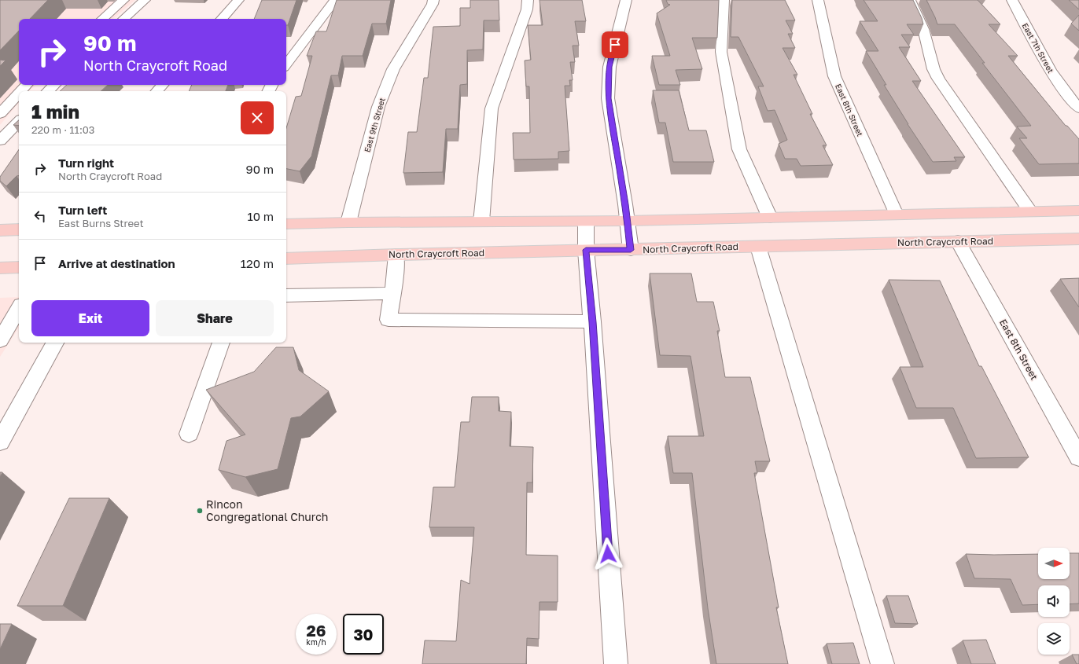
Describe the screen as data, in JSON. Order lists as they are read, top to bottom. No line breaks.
{"streets":{"main road":["North Craycroft Road"],"street":["East 7th Street","East 8th Street","East 9th Street"]},"crossings":[["East 8th Street","North Craycroft Road"]],"places":["Rincon Congregational Church"],"north":"right","page":{"turn":["90 m","North Craycroft Road"],"heading":["1 min","220 m · 11:03"],"list":[{"name":"Turn right","note":"North Craycroft Road","value":"90 m"},{"name":"Turn left","note":"East Burns Street","value":"10 m"},{"name":"Arrive at destination","value":"120 m"}],"buttons":["Exit","Share"],"speed":"26 km/h","limit":"30"}}
